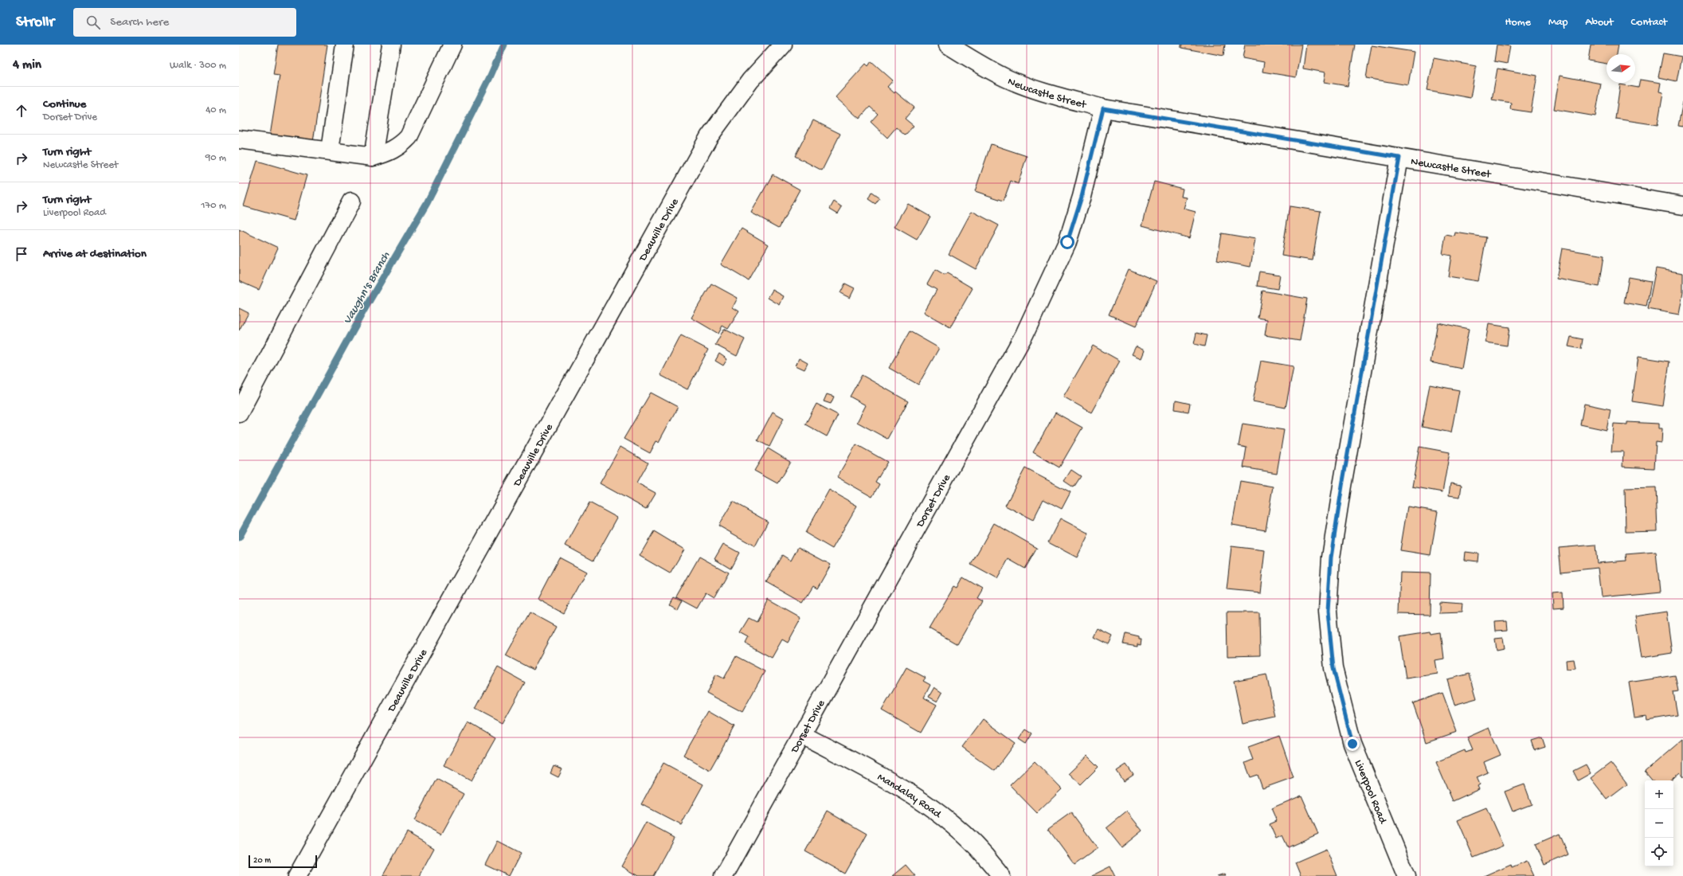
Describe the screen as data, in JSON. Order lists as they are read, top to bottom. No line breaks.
{"streets":{"street":["Newcastle Street","Deauville Drive","Dorset Drive","Liverpool Road","Mandalay Road"]},"crossings":[["Newcastle Street","Dorset Drive"],["Newcastle Street","Liverpool Road"],["Dorset Drive","Mandalay Road"]],"water":["Vaughn's Branch"],"scale_bar":"20 m","north":"right","page":{"header":"Strollr","search":"Search here","nav":["Home","Map","About","Contact"],"heading":["4 min","Walk · 300 m"],"list":[["Continue","Dorset Drive","40 m"],["Turn right","Newcastle Street","90 m"],["Turn right","Liverpool Road","170 m"],"Arrive at destination"],"map_buttons":["+","−"],"scale":"20 m"}}
